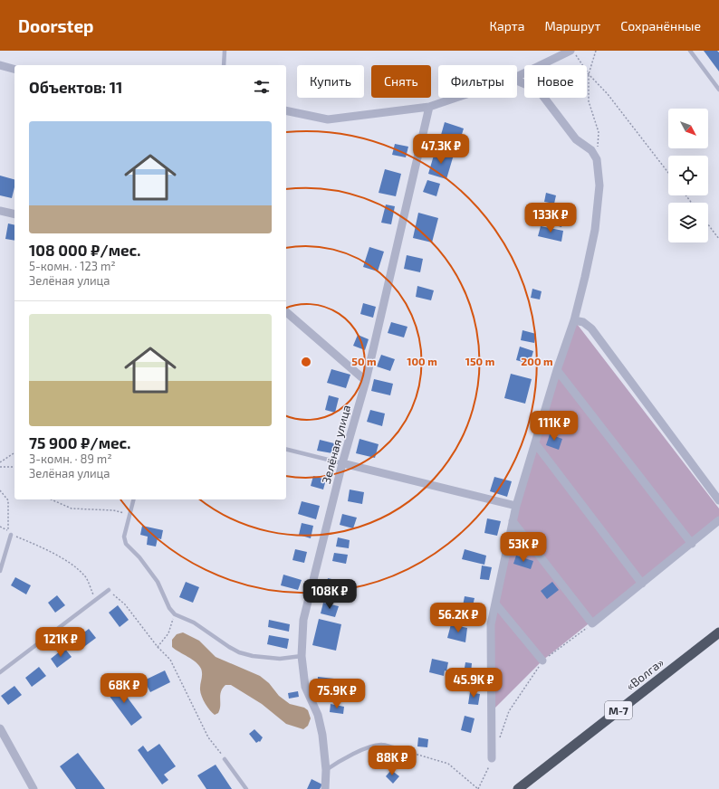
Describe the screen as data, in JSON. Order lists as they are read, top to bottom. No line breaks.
{"streets":{"highway":["«Волга»","М-7"],"street":["Зелёная улица"]},"north":"bottom right","page":{"header":"Doorstep","nav":["Карта","Маршрут","Сохранённые"],"chip":["Купить","Снять","Фильтры","Новое"],"heading":"Объектов: 11","list":[{"name":"108 000 ₽/мес.","note":"5-комн. · 123 m² · Зелёная улица"},{"name":"75 900 ₽/мес.","note":"3-комн. · 89 m² · Зелёная улица"}],"price":["47.3K ₽","133K ₽","111K ₽","53K ₽","108K ₽","56.2K ₽","121K ₽","45.9K ₽","68K ₽","75.9K ₽","88K ₽"]},"rings":["50 m","100 m","150 m","200 m"]}
